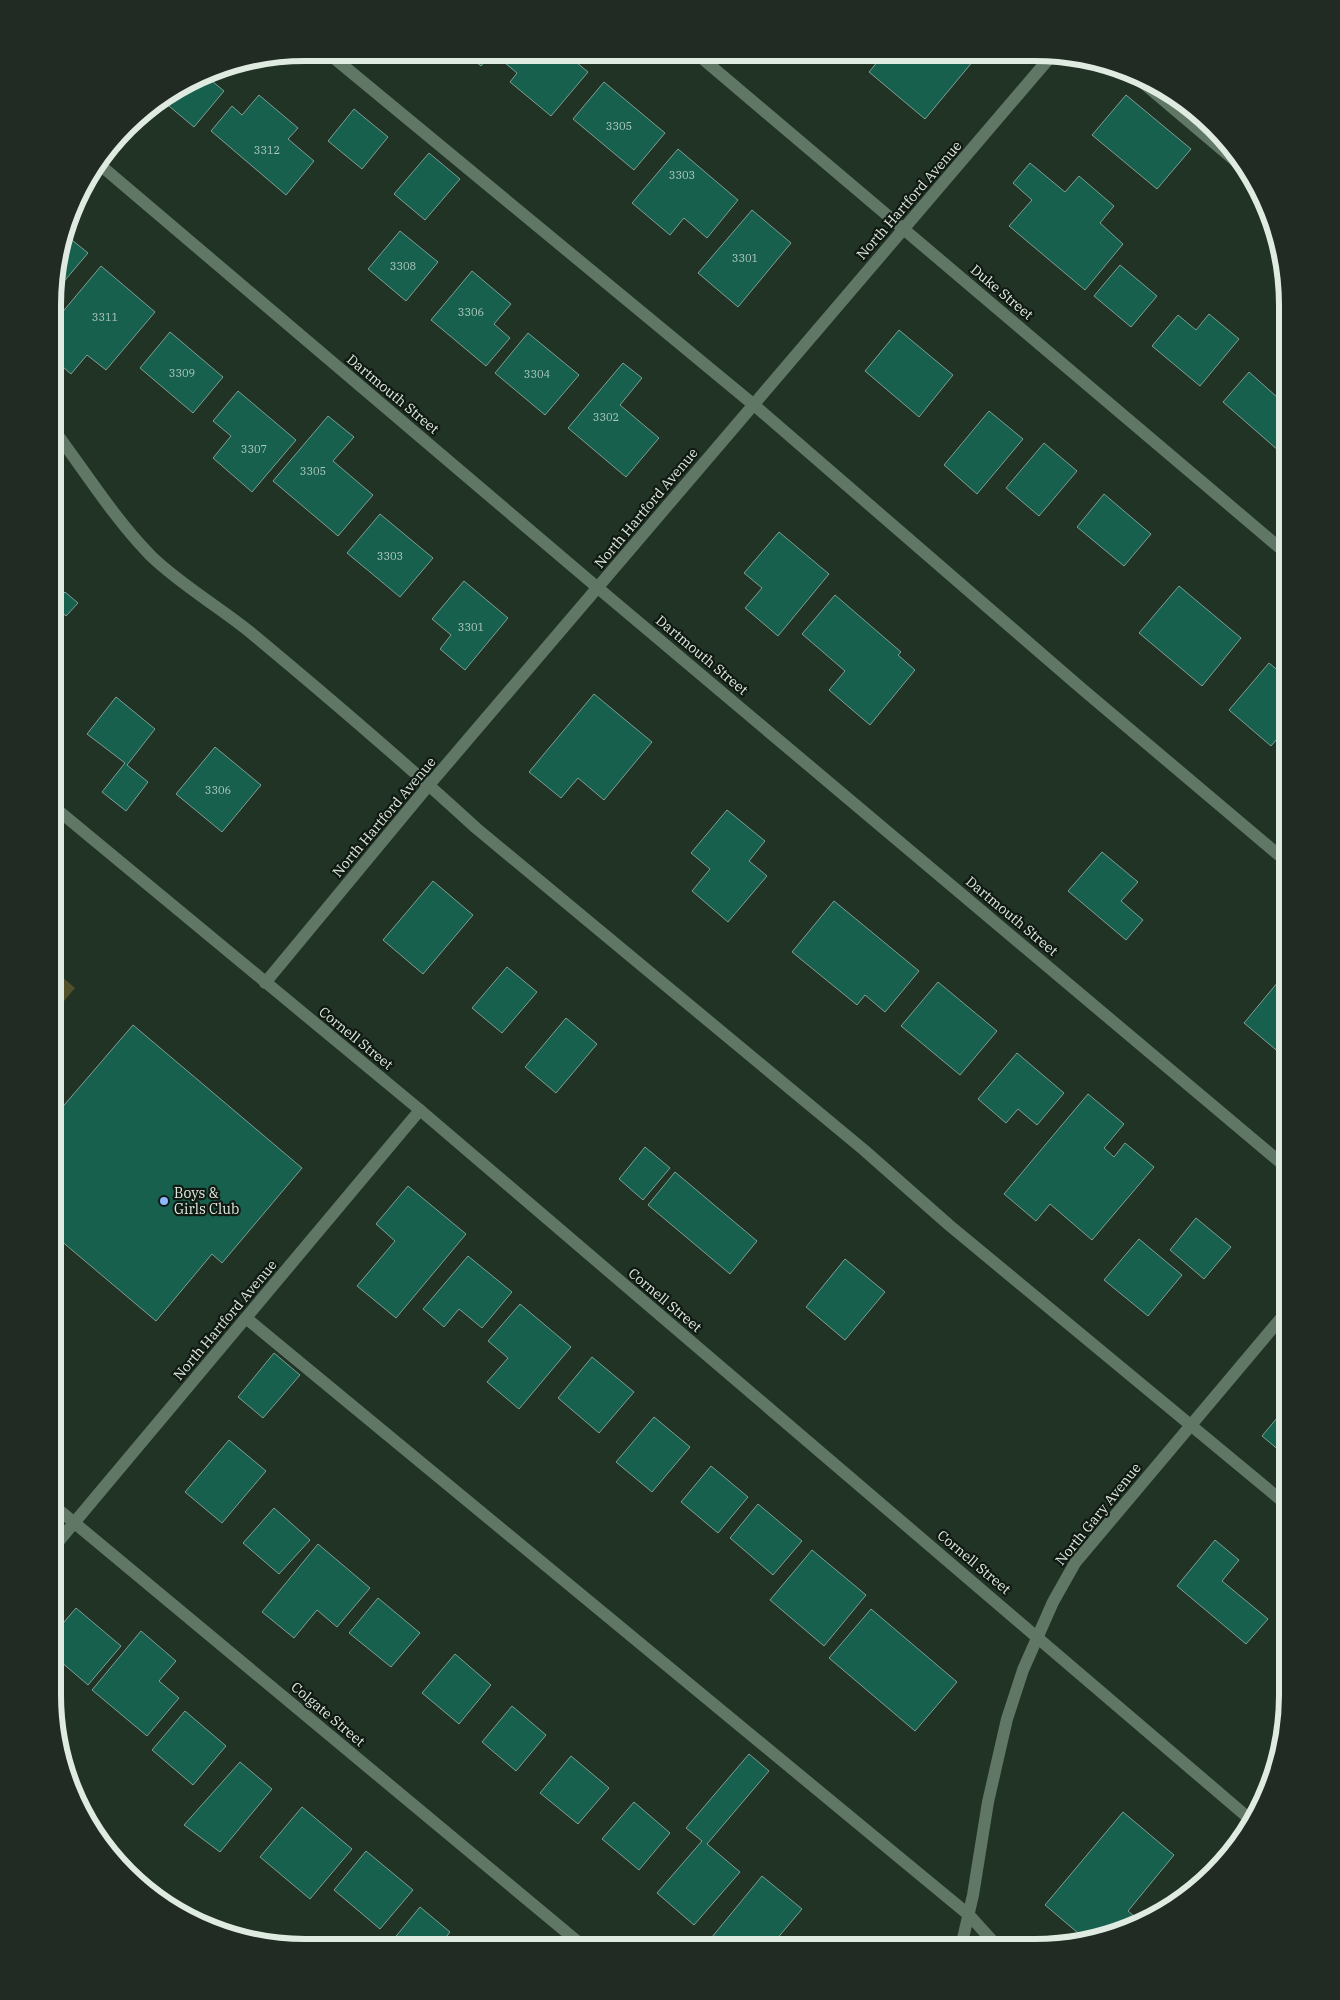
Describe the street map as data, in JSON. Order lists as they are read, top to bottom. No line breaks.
{"streets":{"street":["North Hartford Avenue","Duke Street","Dartmouth Street","Cornell Street","North Gary Avenue","Colgate Street"]},"crossings":[["North Hartford Avenue","Duke Street"],["North Hartford Avenue","Dartmouth Street"],["North Hartford Avenue","Cornell Street"],["North Hartford Avenue","Colgate Street"],["Cornell Street","North Gary Avenue"]],"places":["Boys & Girls Club"],"house_numbers":["3305","3312","3303","3301","3308","3306","3311","3309","3304","3302","3307","3305","3303","3301","3306"]}
